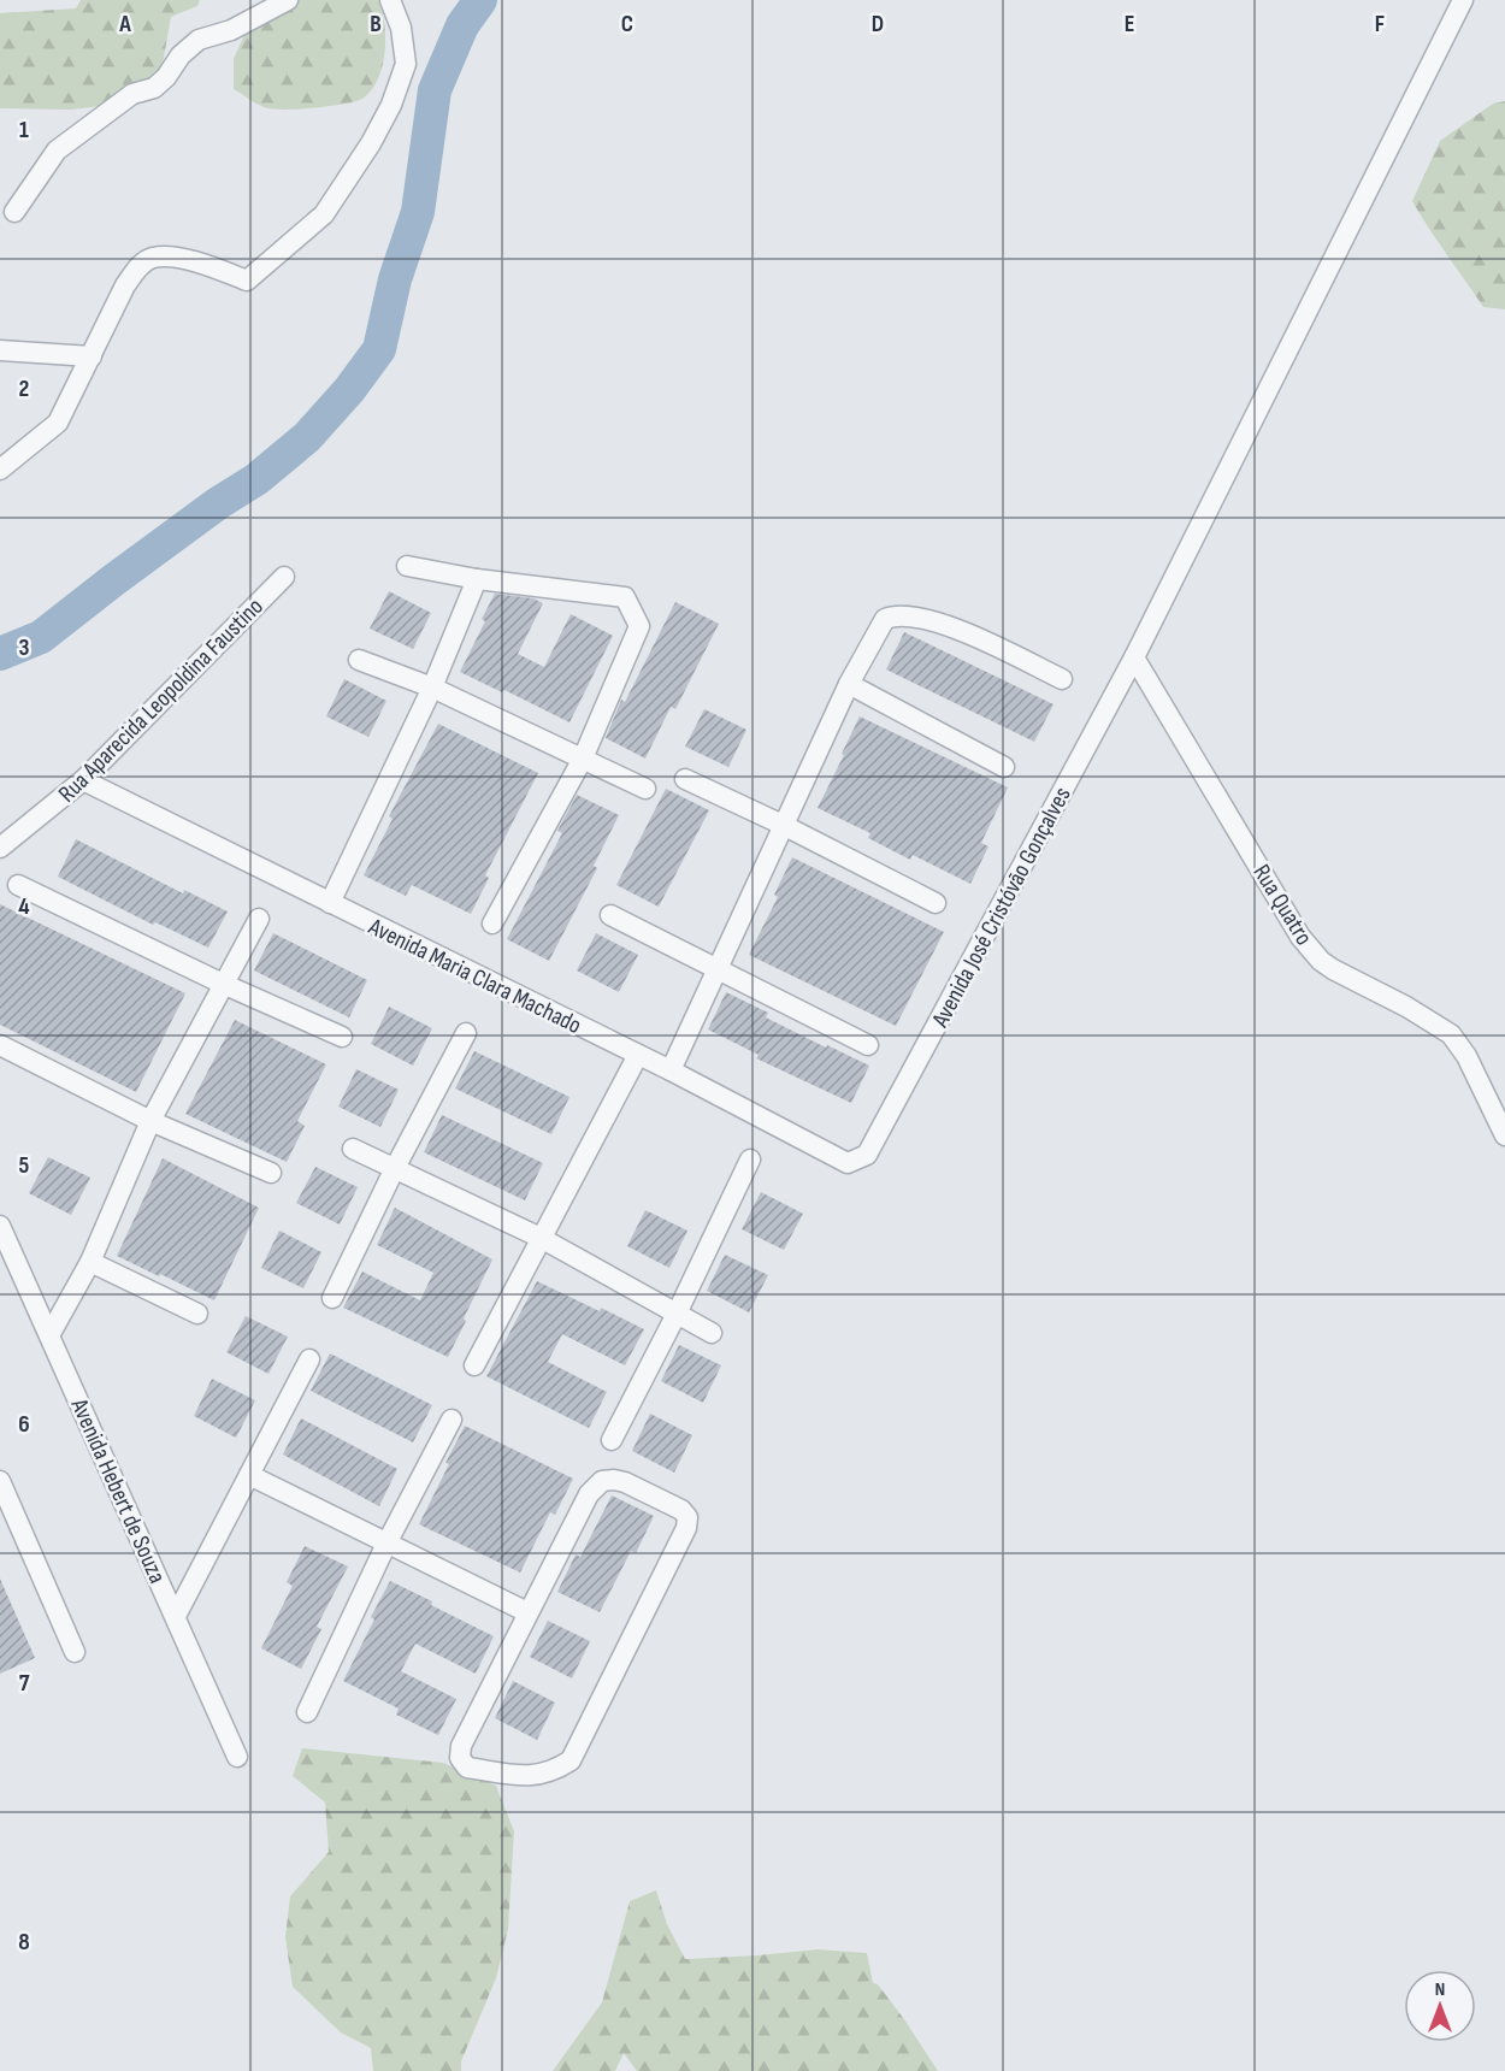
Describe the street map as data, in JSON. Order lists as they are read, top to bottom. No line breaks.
{"streets":{"street":["Rua Aparecida Leopoldina Faustino","Rua Quatro","Avenida José Cristóvão Gonçalves","Avenida Maria Clara Machado","Avenida Hebert de Souza"]},"crossings":[["Rua Aparecida Leopoldina Faustino","Avenida Maria Clara Machado"],["Rua Quatro","Avenida José Cristóvão Gonçalves"],["Avenida José Cristóvão Gonçalves","Avenida Maria Clara Machado"]],"north":"top","grid":{"columns":["A","B","C","D","E","F"],"rows":["1","2","3","4","5","6","7","8"]}}
